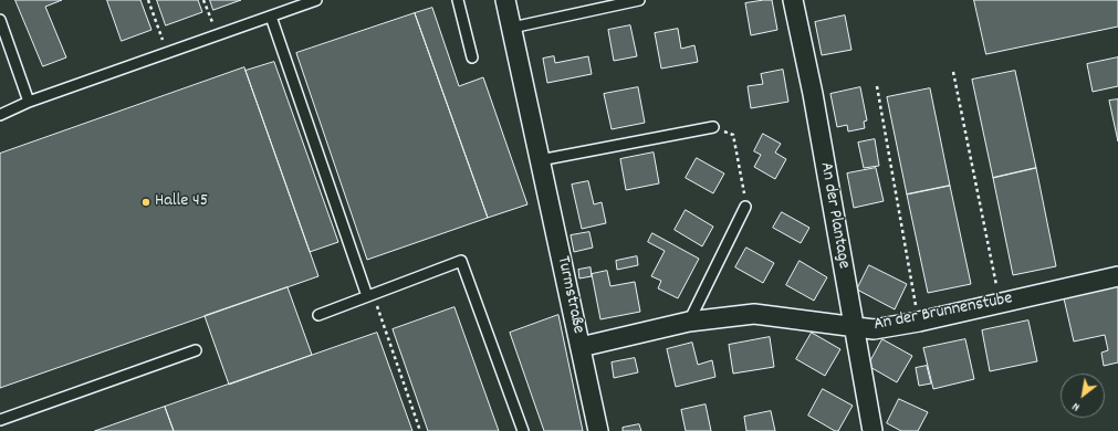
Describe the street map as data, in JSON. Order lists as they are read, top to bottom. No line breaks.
{"streets":{"street":["An der Plantage","Turmstraße","An der Brunnenstube"]},"crossings":[["An der Plantage","An der Brunnenstube"],["Turmstraße","An der Brunnenstube"]],"places":["Halle 45"],"north":"bottom left"}
